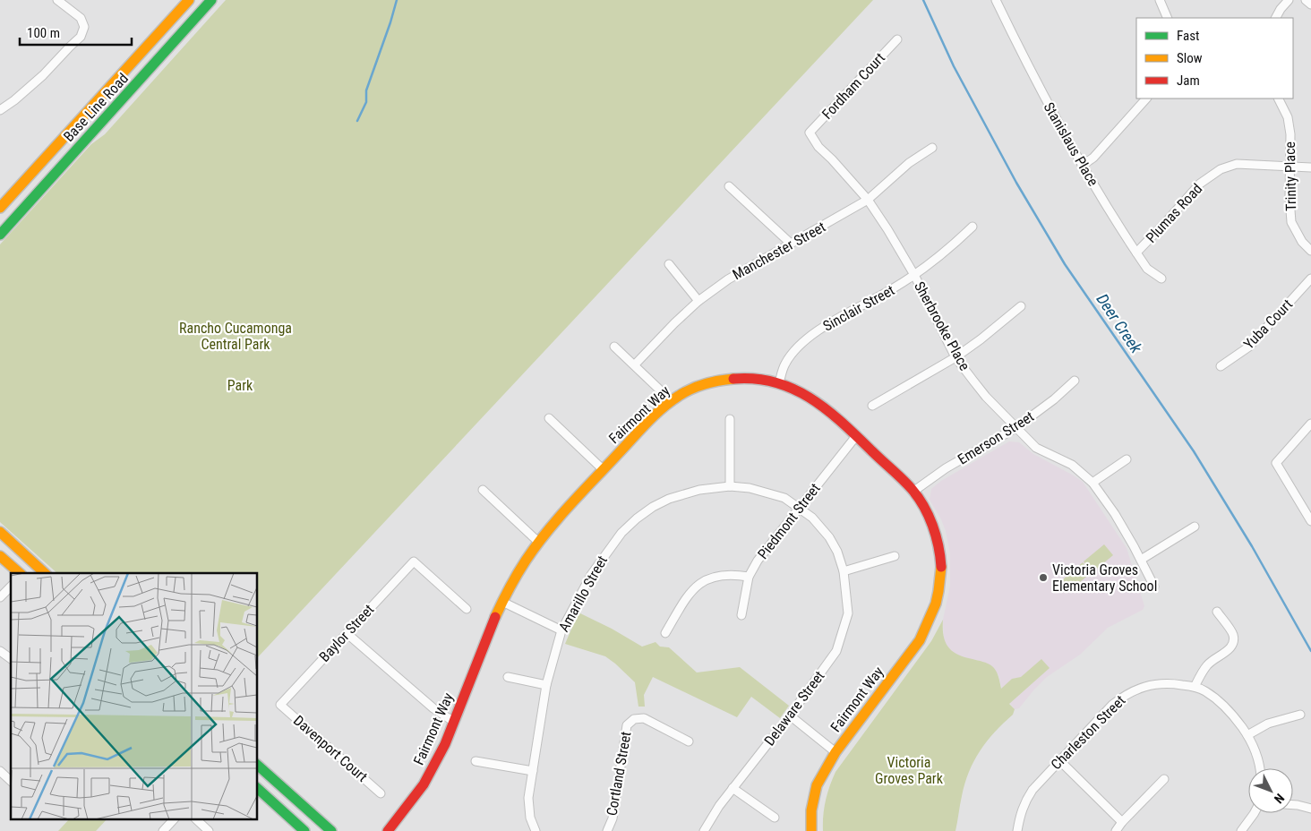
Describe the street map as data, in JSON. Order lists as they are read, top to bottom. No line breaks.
{"streets":{"street":["Fordham Court","Base Line Road","Stanislaus Place","Trinity Place","Plumas Road","Manchester Street","Sinclair Street","Yuba Court","Sherbrooke Place","Fairmont Way","Emerson Street","Piedmont Street","Amarillo Street","Baylor Street","Delaware Street","Charleston Street","Davenport Court","Cortland Street"]},"crossings":[["Fordham Court","Sherbrooke Place"],["Stanislaus Place","Plumas Road"],["Trinity Place","Plumas Road"],["Manchester Street","Sherbrooke Place"],["Sinclair Street","Sherbrooke Place"],["Sinclair Street","Fairmont Way"],["Sherbrooke Place","Emerson Street"],["Fairmont Way","Emerson Street"],["Fairmont Way","Piedmont Street"],["Piedmont Street","Amarillo Street"],["Piedmont Street","Delaware Street"],["Amarillo Street","Delaware Street"],["Baylor Street","Davenport Court"]],"water":["Deer Creek"],"parks":["Rancho Cucamonga Central Park","Park","Victoria Groves Park"],"places":["Victoria Groves Elementary School"],"legend":["Fast","Slow","Jam"],"scale_bar":"100 m","north":"bottom right"}
